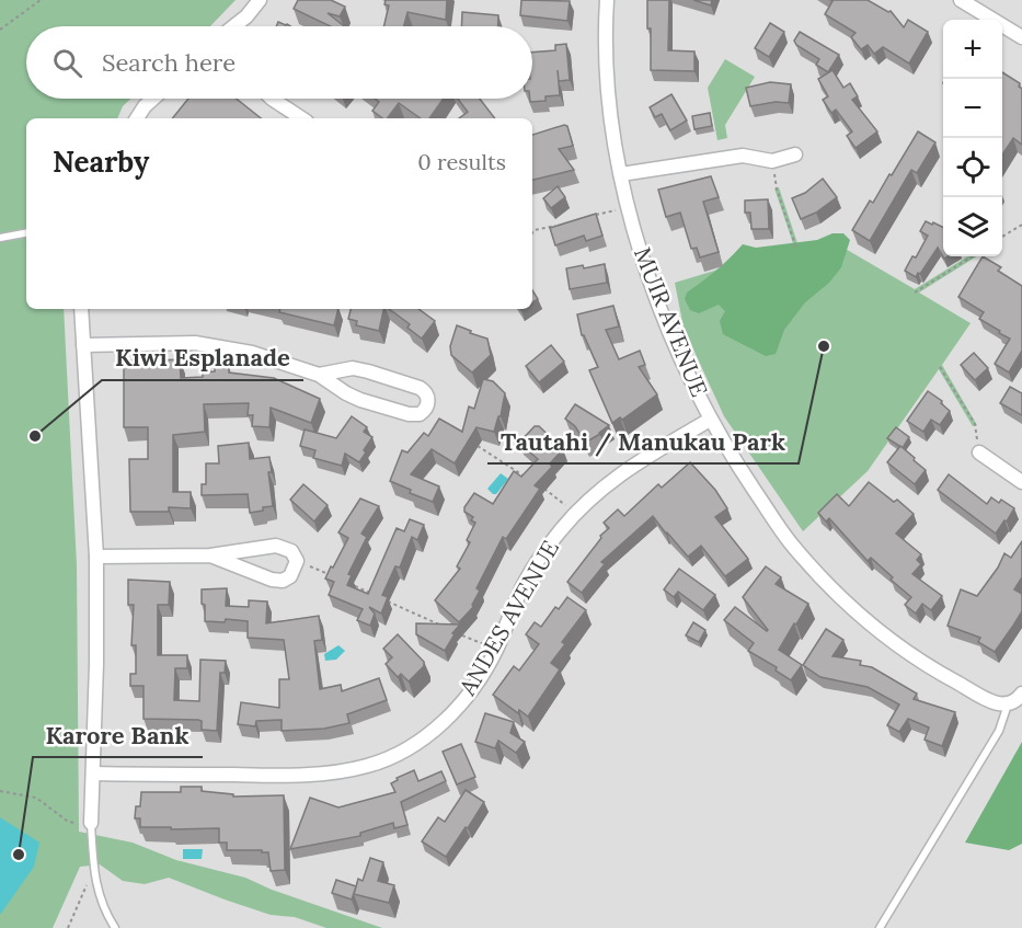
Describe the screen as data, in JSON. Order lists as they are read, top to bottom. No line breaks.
{"streets":{"street":["MUIR AVENUE","ANDES AVENUE"]},"crossings":[["MUIR AVENUE","ANDES AVENUE"]],"places":["Tautahi / Manukau Park","Kiwi Esplanade","Karore Bank"],"page":{"map_buttons":["+","−"],"search":"Search here","heading":["Nearby","0 results"]}}
